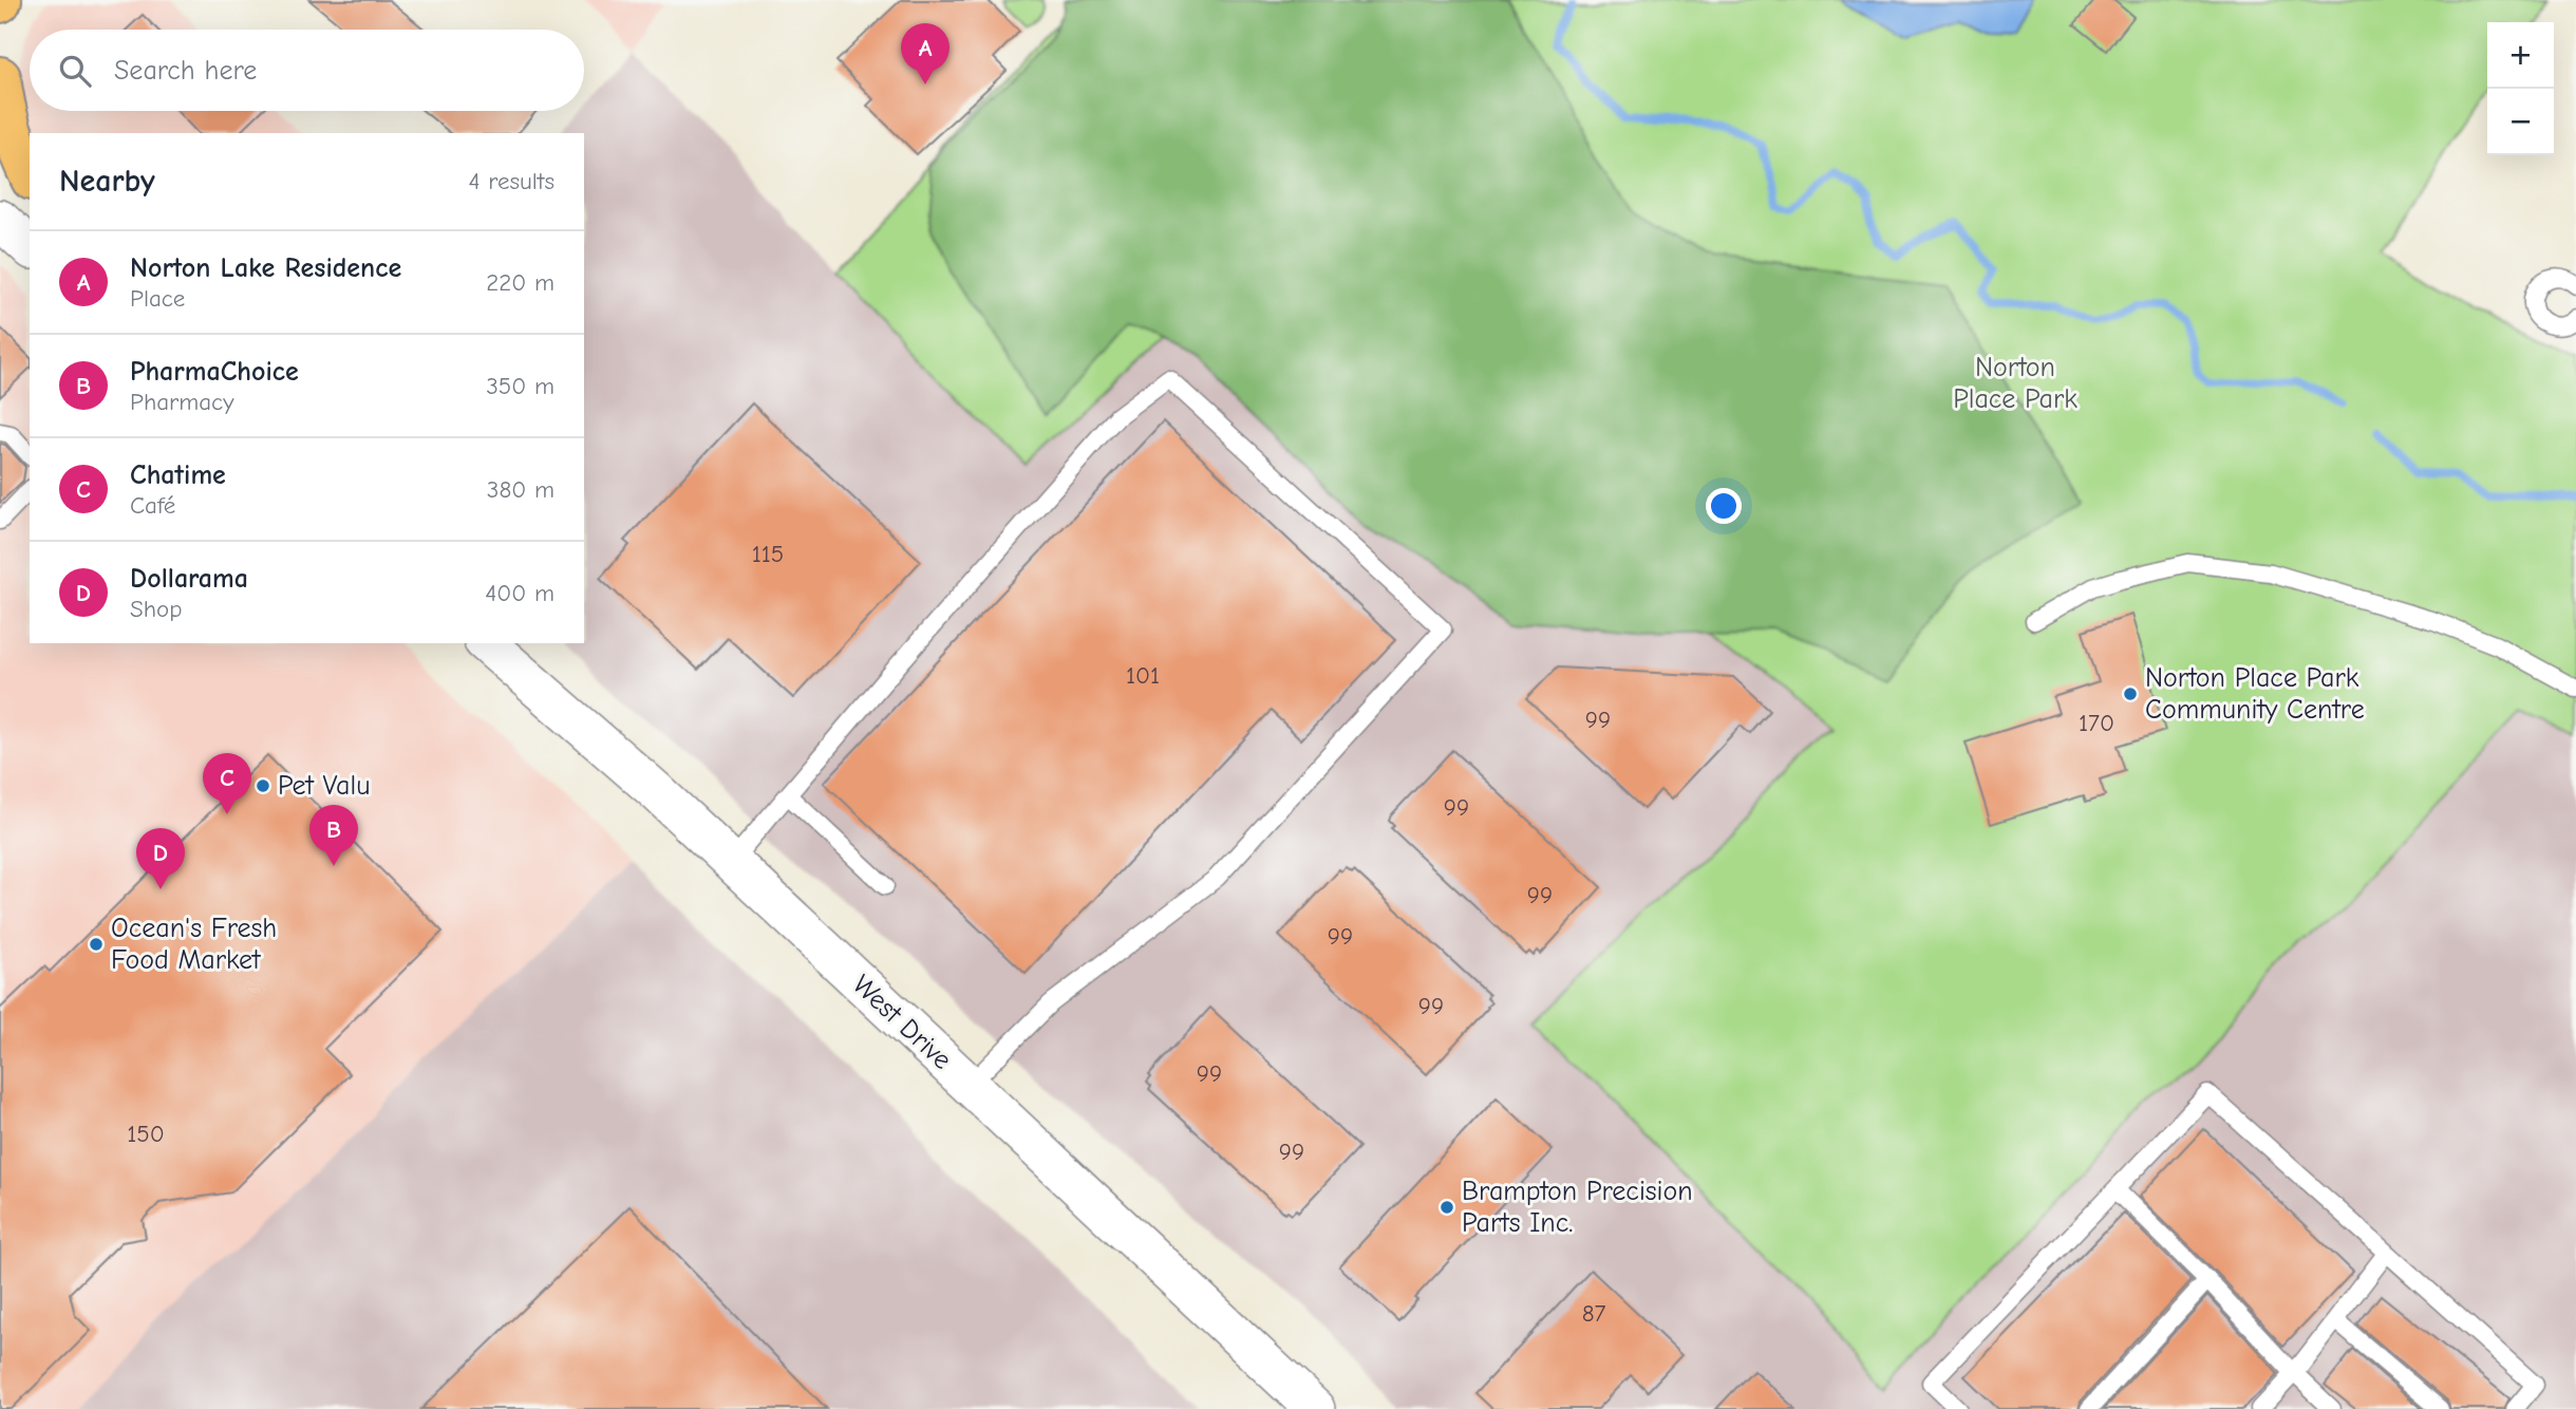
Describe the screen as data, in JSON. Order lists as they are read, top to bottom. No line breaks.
{"streets":{"street":["West Drive"]},"parks":["Norton Place Park"],"places":["Norton Place Park Community Centre","Pet Valu","Ocean's Fresh Food Market","Brampton Precision Parts Inc."],"house_numbers":["115","101","99","170","99","99","99","99","99","150","99","87"],"page":{"map_buttons":["+","−"],"pins":["A","C","B","D"],"search":"Search here","heading":["Nearby","4 results"],"list":[{"mark":"A","name":"Norton Lake Residence","note":"Place","value":"220 m"},{"mark":"B","name":"PharmaChoice","note":"Pharmacy","value":"350 m"},{"mark":"C","name":"Chatime","note":"Café","value":"380 m"},{"mark":"D","name":"Dollarama","note":"Shop","value":"400 m"}]}}
